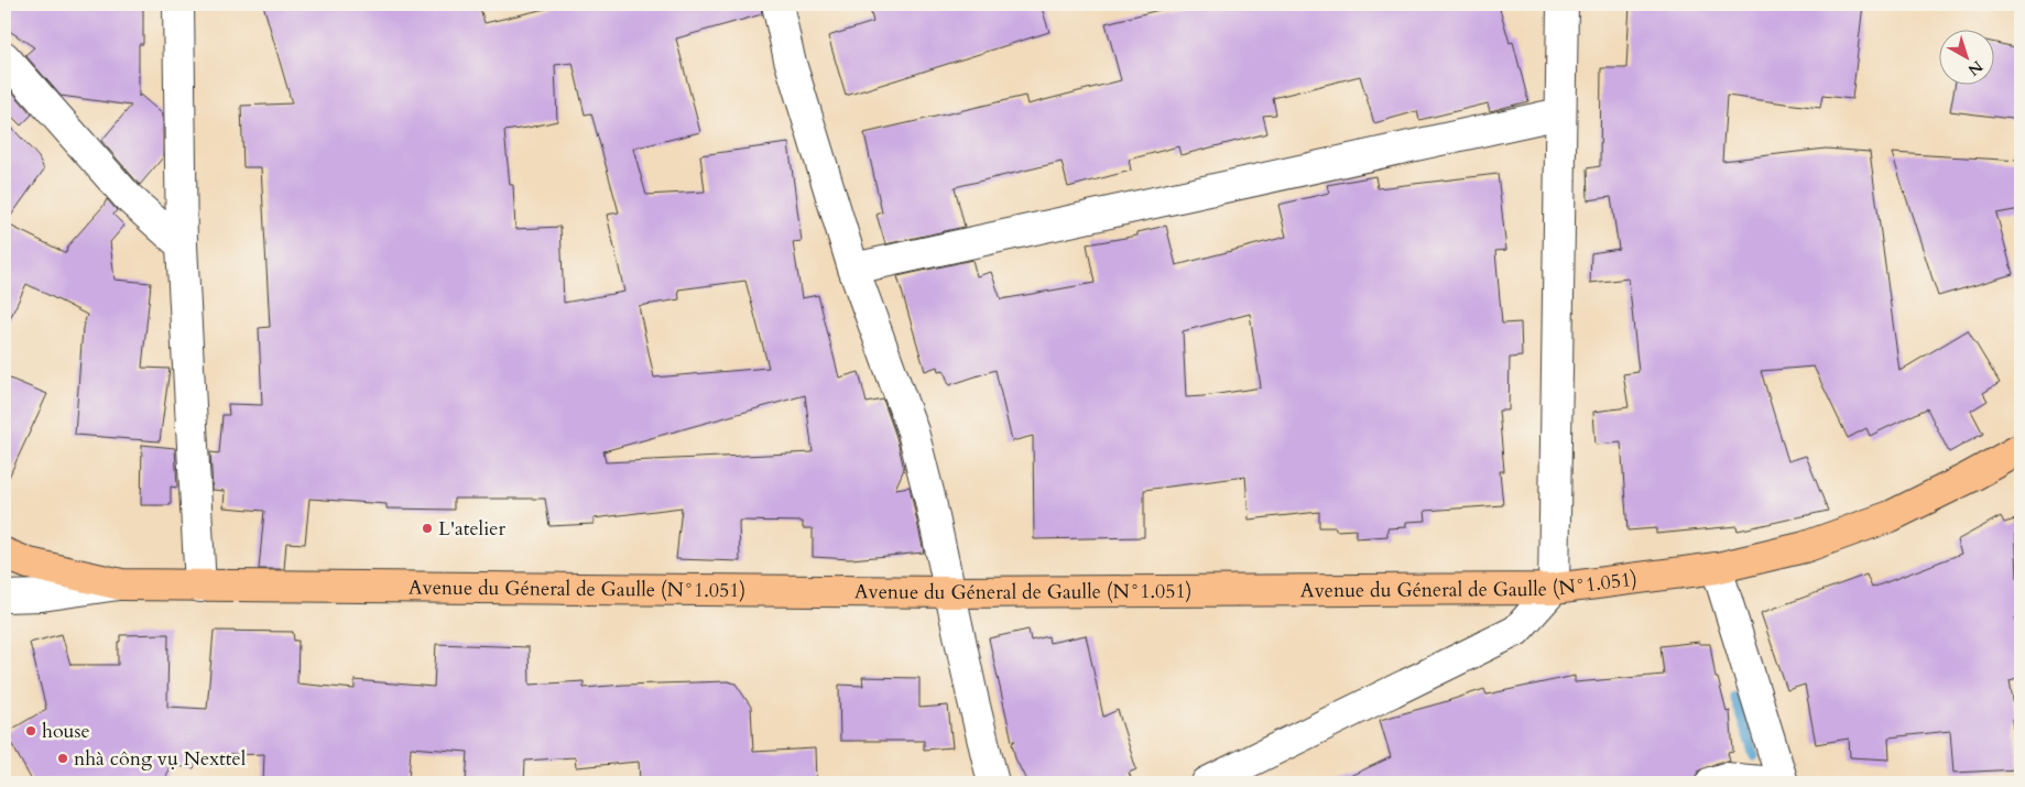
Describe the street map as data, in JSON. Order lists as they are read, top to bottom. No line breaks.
{"streets":{"main road":["Avenue du Géneral de Gaulle (N°1.051)"]},"places":["L'atelier","house","nhà công vụ Nexttel"],"north":"bottom right"}
